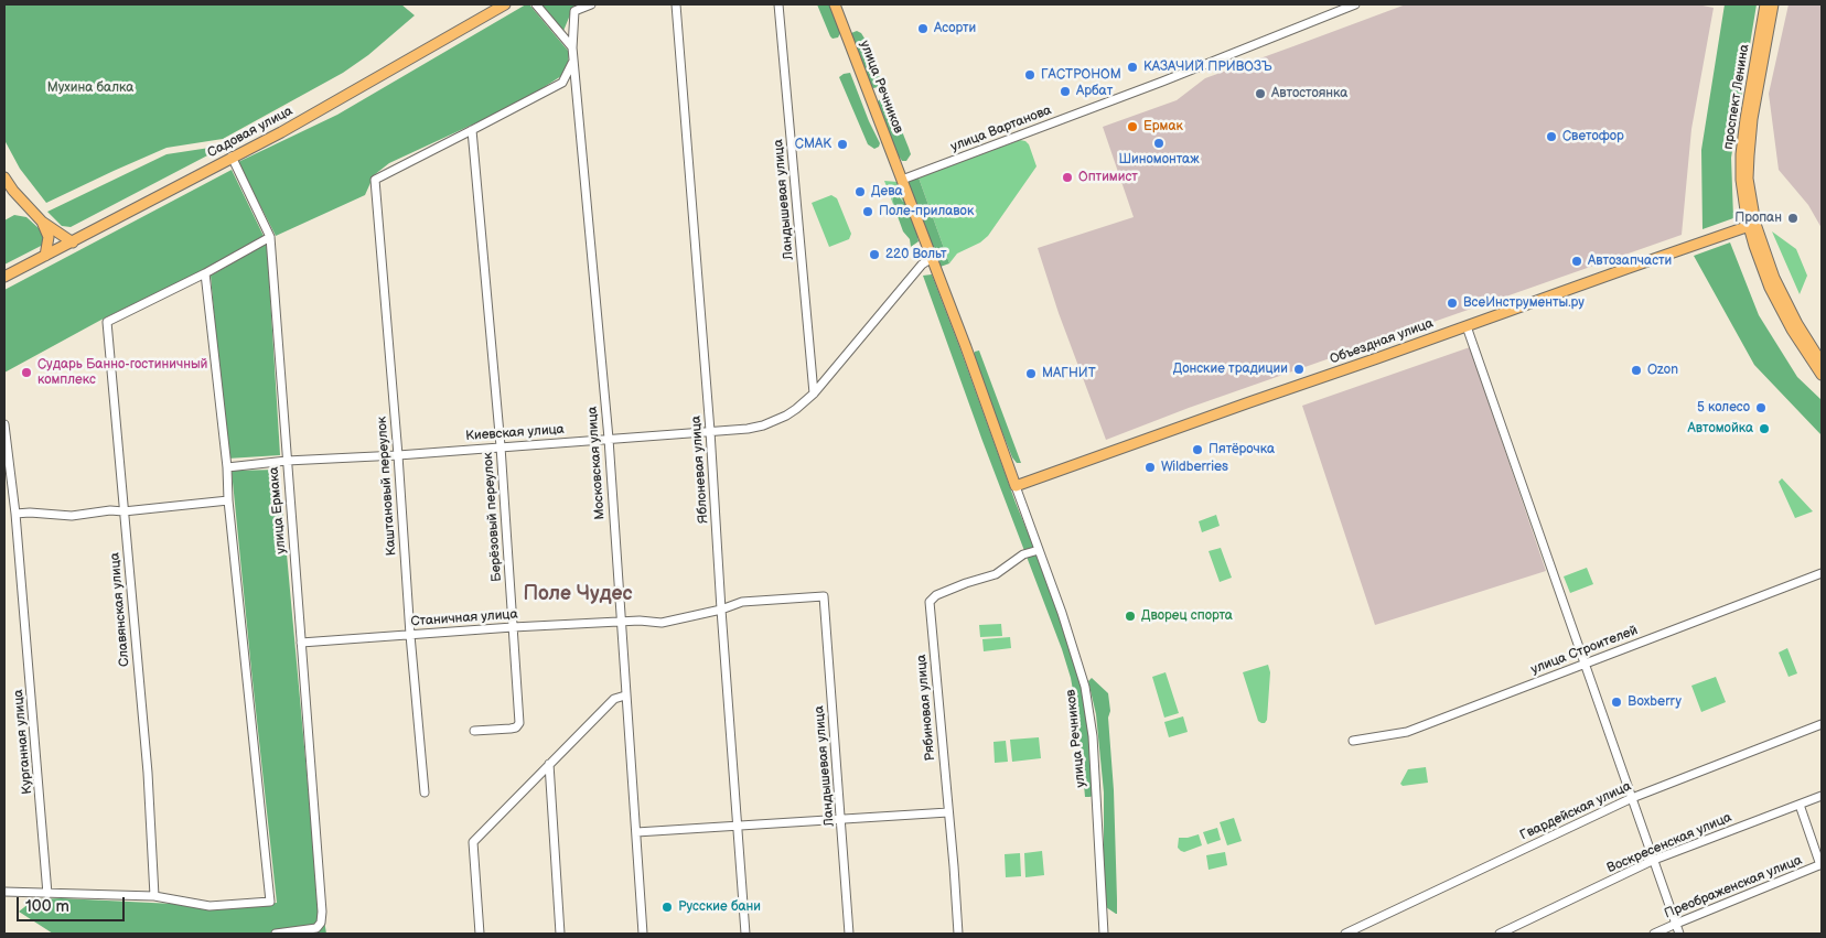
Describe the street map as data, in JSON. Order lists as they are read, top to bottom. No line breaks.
{"streets":{"main road":["улица Речников","проспект Ленина","Садовая улица","Объездная улица"],"street":["улица Вартанова","Ландышевая улица","Киевская улица","Московская улица","Яблоневая улица","Каштановый переулок","улица Ермака","Берёзовый переулок","Славянская улица","Станичная улица","улица Строителей","Рябиновая улица","Курганная улица","Гвардейская улица","Воскресенская улица","Преображенская улица"]},"crossings":[["улица Речников","улица Вартанова"],["улица Речников","Объездная улица"],["улица Речников","Киевская улица"],["улица Речников","Рябиновая улица"],["проспект Ленина","Объездная улица"],["Садовая улица","улица Ермака"],["Ландышевая улица","Киевская улица"],["Ландышевая улица","Станичная улица"],["Киевская улица","Московская улица"],["Киевская улица","Яблоневая улица"],["Киевская улица","Каштановый переулок"],["Киевская улица","улица Ермака"],["Киевская улица","Берёзовый переулок"],["Московская улица","Станичная улица"],["Яблоневая улица","Станичная улица"],["Каштановый переулок","Берёзовый переулок"],["Каштановый переулок","Станичная улица"],["улица Ермака","Станичная улица"],["Берёзовый переулок","Станичная улица"]],"districts":["Поле Чудес"],"parks":["Мухина балка"],"places":["Асорти","КАЗАЧИЙ ПРИВОЗЪ","ГАСТРОНОМ","Арбат","Автостоянка","Ермак","Светофор","Шиномонтаж","СМАК","Оптимист","Дева","Поле-прилавок","Пропан","220 Вольт","Автозапчасти","ВсеИнструменты.ру","Донские традиции","Ozon","Сударь Банно-гостиничный комплекс","МАГНИТ","5 колесо","Автомойка","Пятёрочка","Wildberries","Дворец спорта","Boxberry","Русские бани"],"scale_bar":"100 m"}
